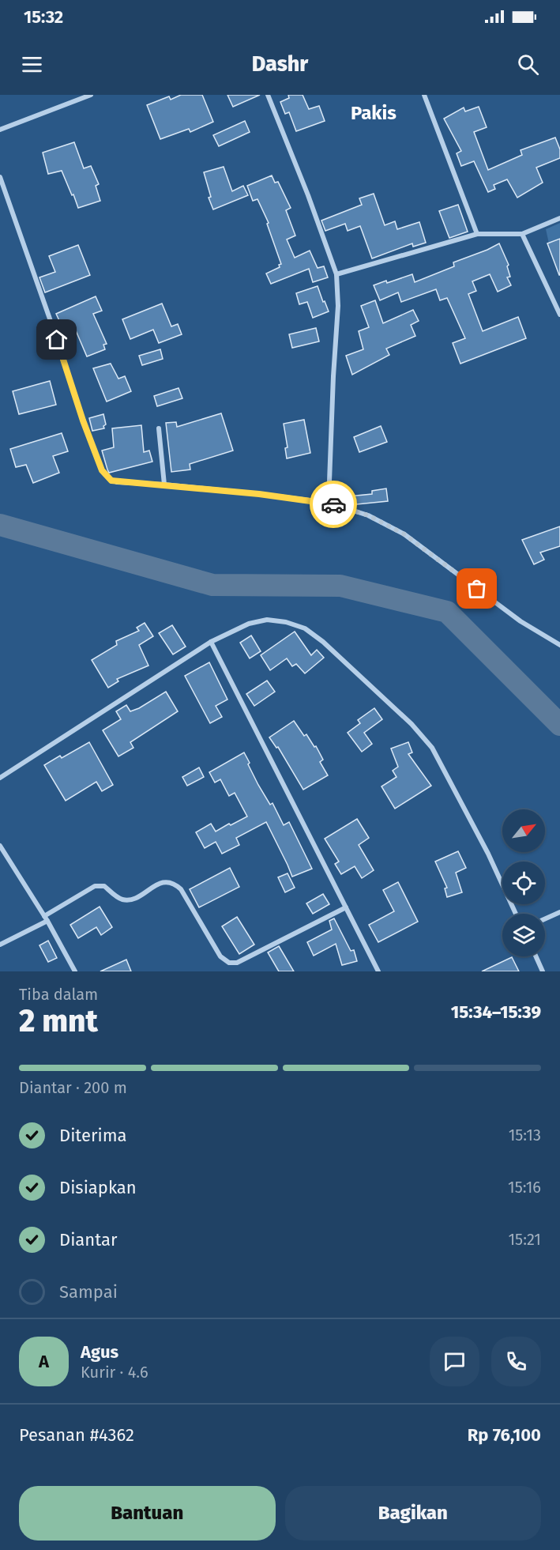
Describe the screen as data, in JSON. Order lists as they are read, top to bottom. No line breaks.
{"districts":["Pakis"],"north":"top right","page":{"status":"15:32","header":"Dashr","heading":["2 mnt","Tiba dalam","15:34–15:39"],"panel":["Agus","Kurir · 4.6","Pesanan #4362","Rp 76,100"],"bar":"Diantar · 200 m","list":[["Diterima","15:13"],["Disiapkan","15:16"],["Diantar","15:21"],"Sampai"],"round":"A","buttons":["Bantuan","Bagikan"]}}
